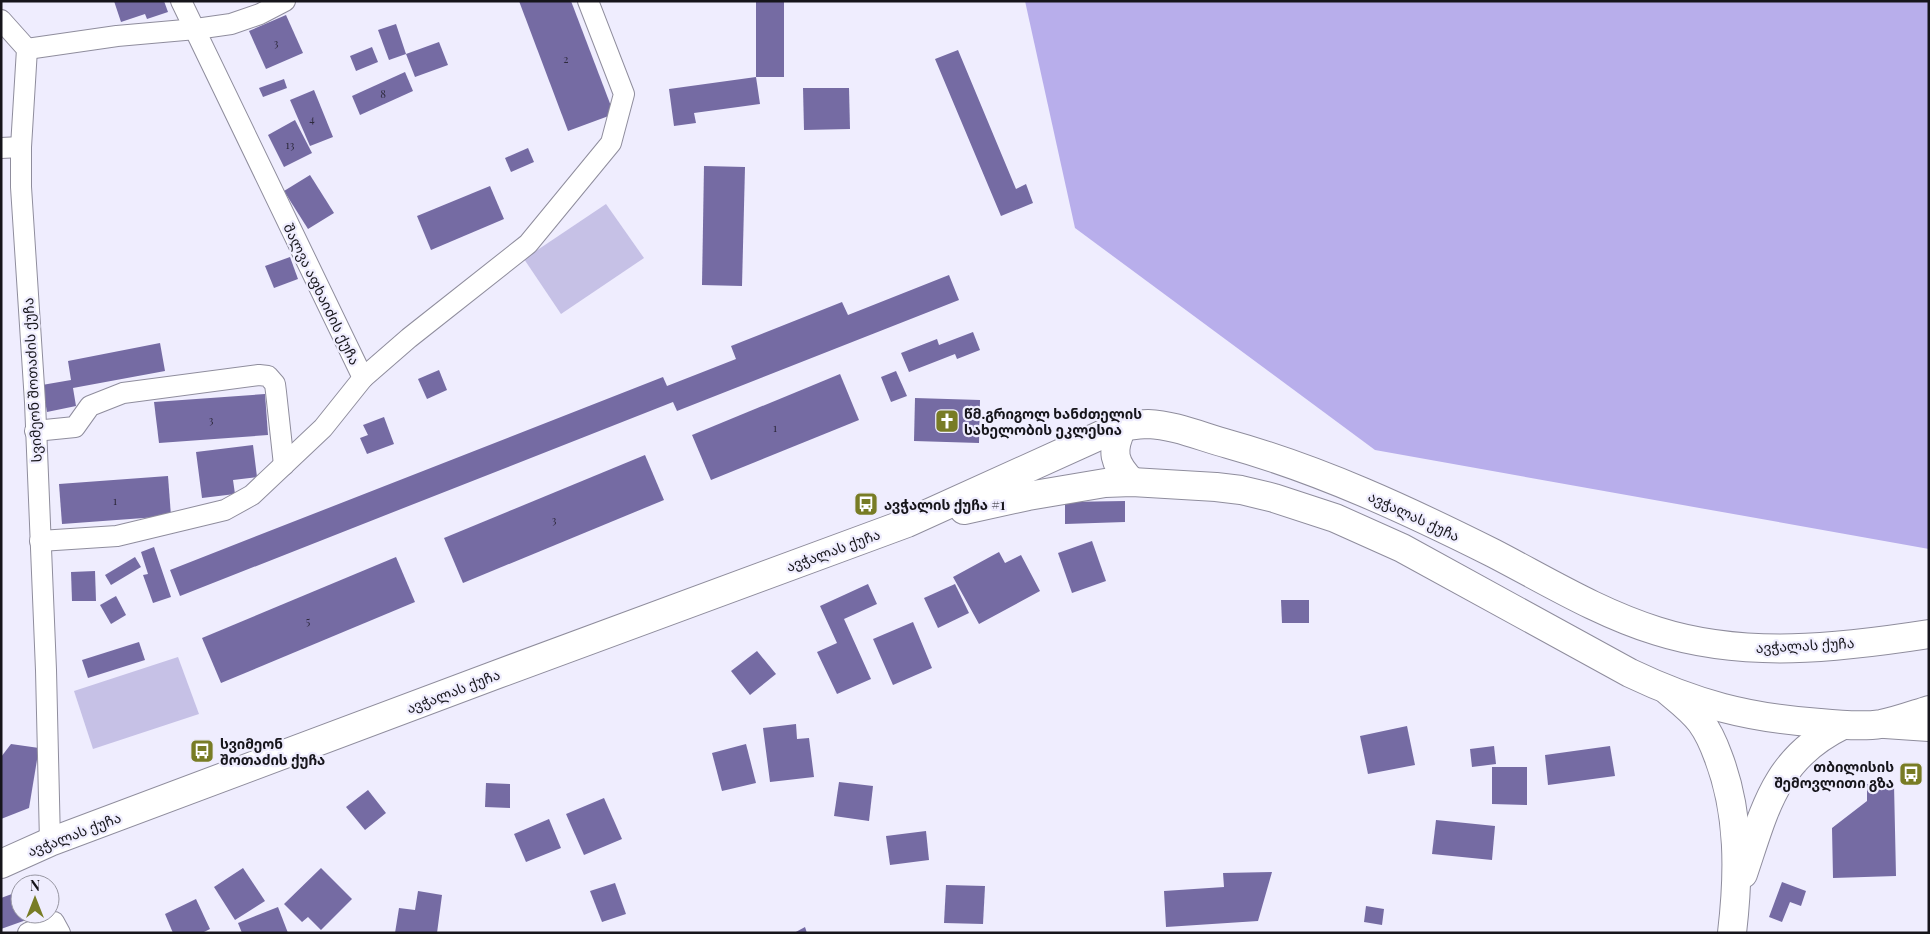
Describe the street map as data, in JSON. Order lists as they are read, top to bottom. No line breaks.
{"streets":{"main road":["ავჭალას ქუჩა"],"street":["შალვა აფხაიძის ქუჩა","სვიმეონ შოთაძის ქუჩა"]},"crossings":[["შალვა აფხაიძის ქუჩა","სვიმეონ შოთაძის ქუჩა"],["სვიმეონ შოთაძის ქუჩა","ავჭალას ქუჩა"]],"places":{"church":["წმ.გრიგოლ ხანძთელის სახელობის ეკლესია"],"bus stop":["ავჭალის ქუჩა #1","სვიმეონ შოთაძის ქუჩა","თბილისის შემოვლითი გზა"]},"house_numbers":["3","2","8","4","13","3","1","1","3","5"],"north":"top"}
